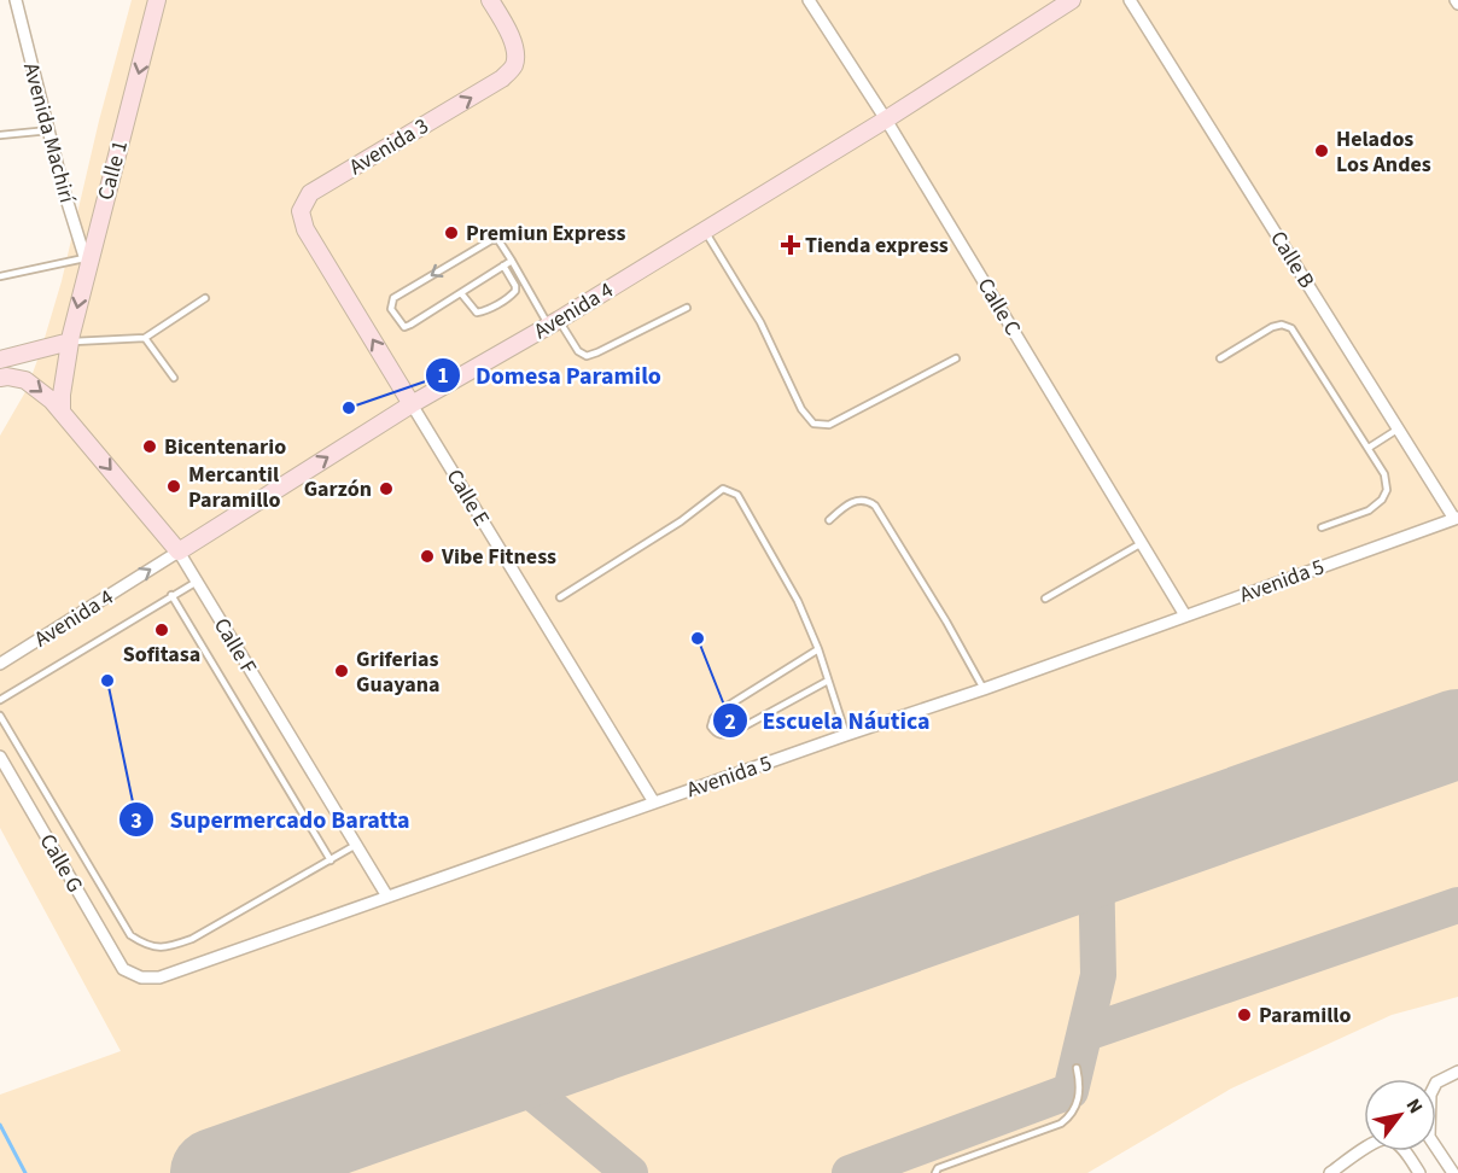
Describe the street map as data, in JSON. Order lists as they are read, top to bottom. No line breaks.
{"streets":{"main road":["Avenida 3","Calle 1","Avenida 4","Calle E","Calle F"],"street":["Avenida Machirí","Calle B","Calle C","Avenida 5","Calle G"]},"crossings":[["Avenida Machirí","Calle 1"],["Avenida 3","Calle E"],["Calle 1","Calle F"],["Calle B","Avenida 5"],["Calle C","Avenida 4"],["Calle C","Avenida 5"],["Avenida 4","Calle E"],["Avenida 4","Calle F"],["Calle E","Avenida 5"],["Avenida 5","Calle F"],["Avenida 5","Calle G"]],"one_way":["Avenida 3","Calle 1","Avenida 4","Calle F"],"places":{"other":["Helados Los Andes","Premiun Express","Domesa Paramilo","Bicentenario","Mercantil Paramillo","Garzón","Vibe Fitness","Sofitasa","Escuela Náutica","Griferias Guayana","Supermercado Baratta","Paramillo"],"health":["Tienda express"]},"north":"top right"}
